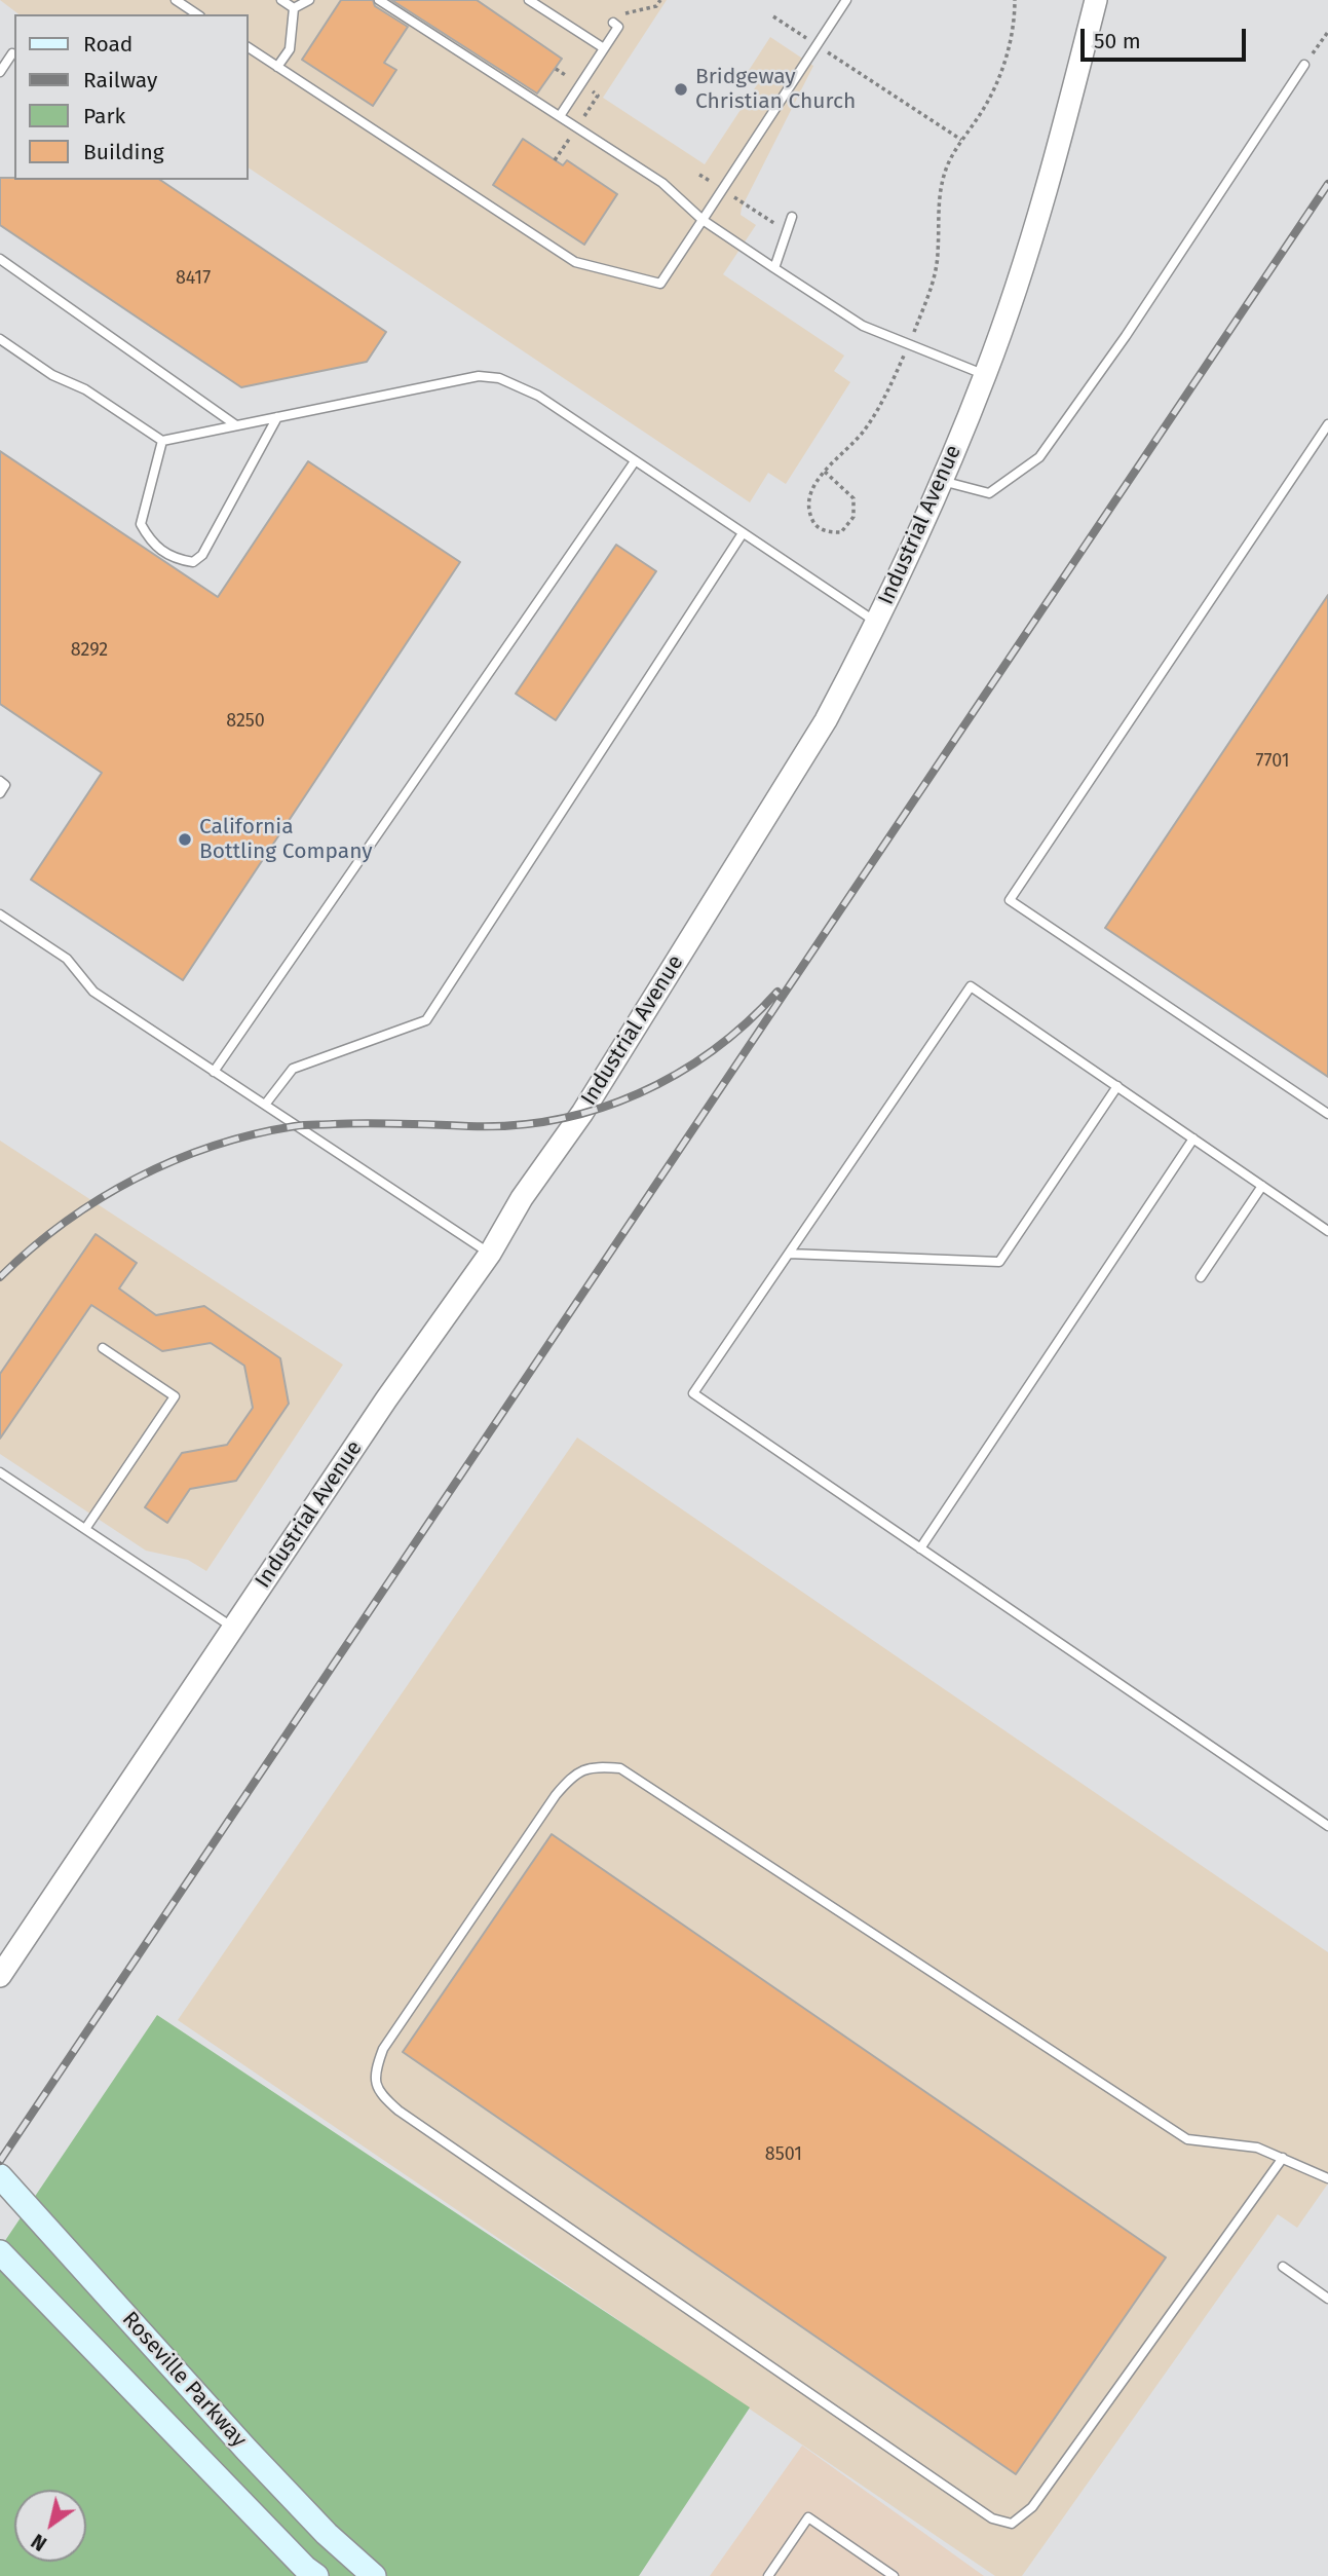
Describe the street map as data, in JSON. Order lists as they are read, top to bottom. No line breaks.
{"streets":{"main road":["Roseville Parkway"],"street":["Industrial Avenue"]},"places":["Bridgeway Christian Church","California Bottling Company"],"house_numbers":["8417","8292","8250","7701","8501"],"legend":["Road","Railway","Park","Building"],"scale_bar":"50 m","north":"bottom left"}
